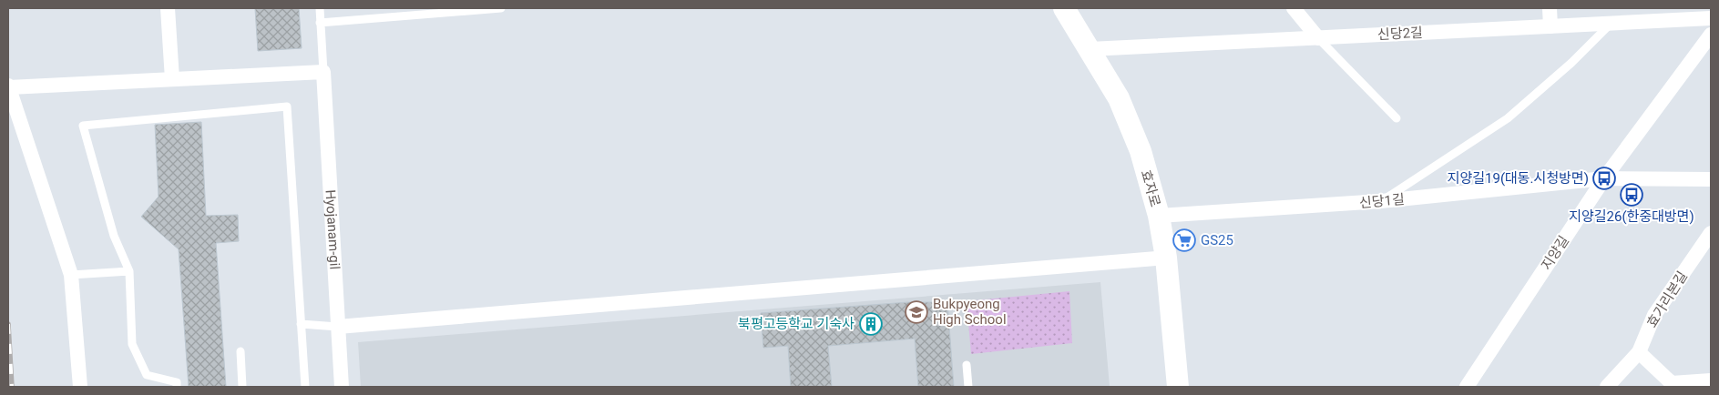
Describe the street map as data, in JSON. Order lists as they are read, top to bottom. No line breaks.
{"streets":{"street":["신당2길","효자로","신당1길","Hyojanam-gil","지양길","효가리본길"]},"crossings":[["신당2길","효자로"],["효자로","신당1길"],["신당1길","지양길"]],"places":{"bus stop":["지양길19(대동.시청방면)","지양길26(한중대방면)"],"supermarket":["GS25"],"school or university":["Bukpyeong High School"],"building":["북평고등학교 기숙사"]}}
